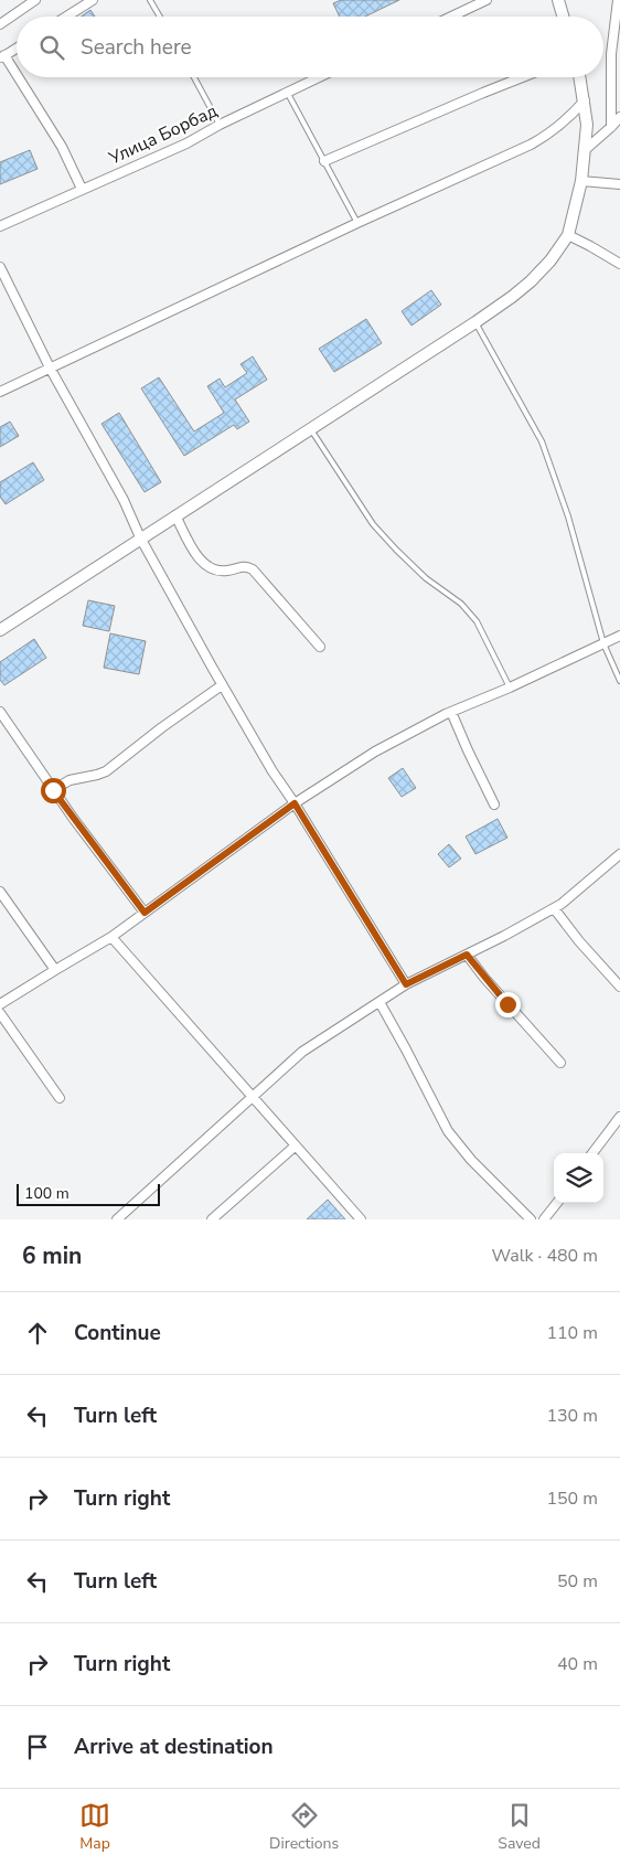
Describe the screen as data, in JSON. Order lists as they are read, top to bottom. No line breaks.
{"streets":{"street":["Улица Борбад"]},"scale_bar":"100 m","page":{"search":"Search here","scale":"100 m","heading":["6 min","Walk · 480 m"],"list":[["Continue","110 m"],["Turn left","130 m"],["Turn right","150 m"],["Turn left","50 m"],["Turn right","40 m"],"Arrive at destination"],"nav":["Map","Directions","Saved"]}}
